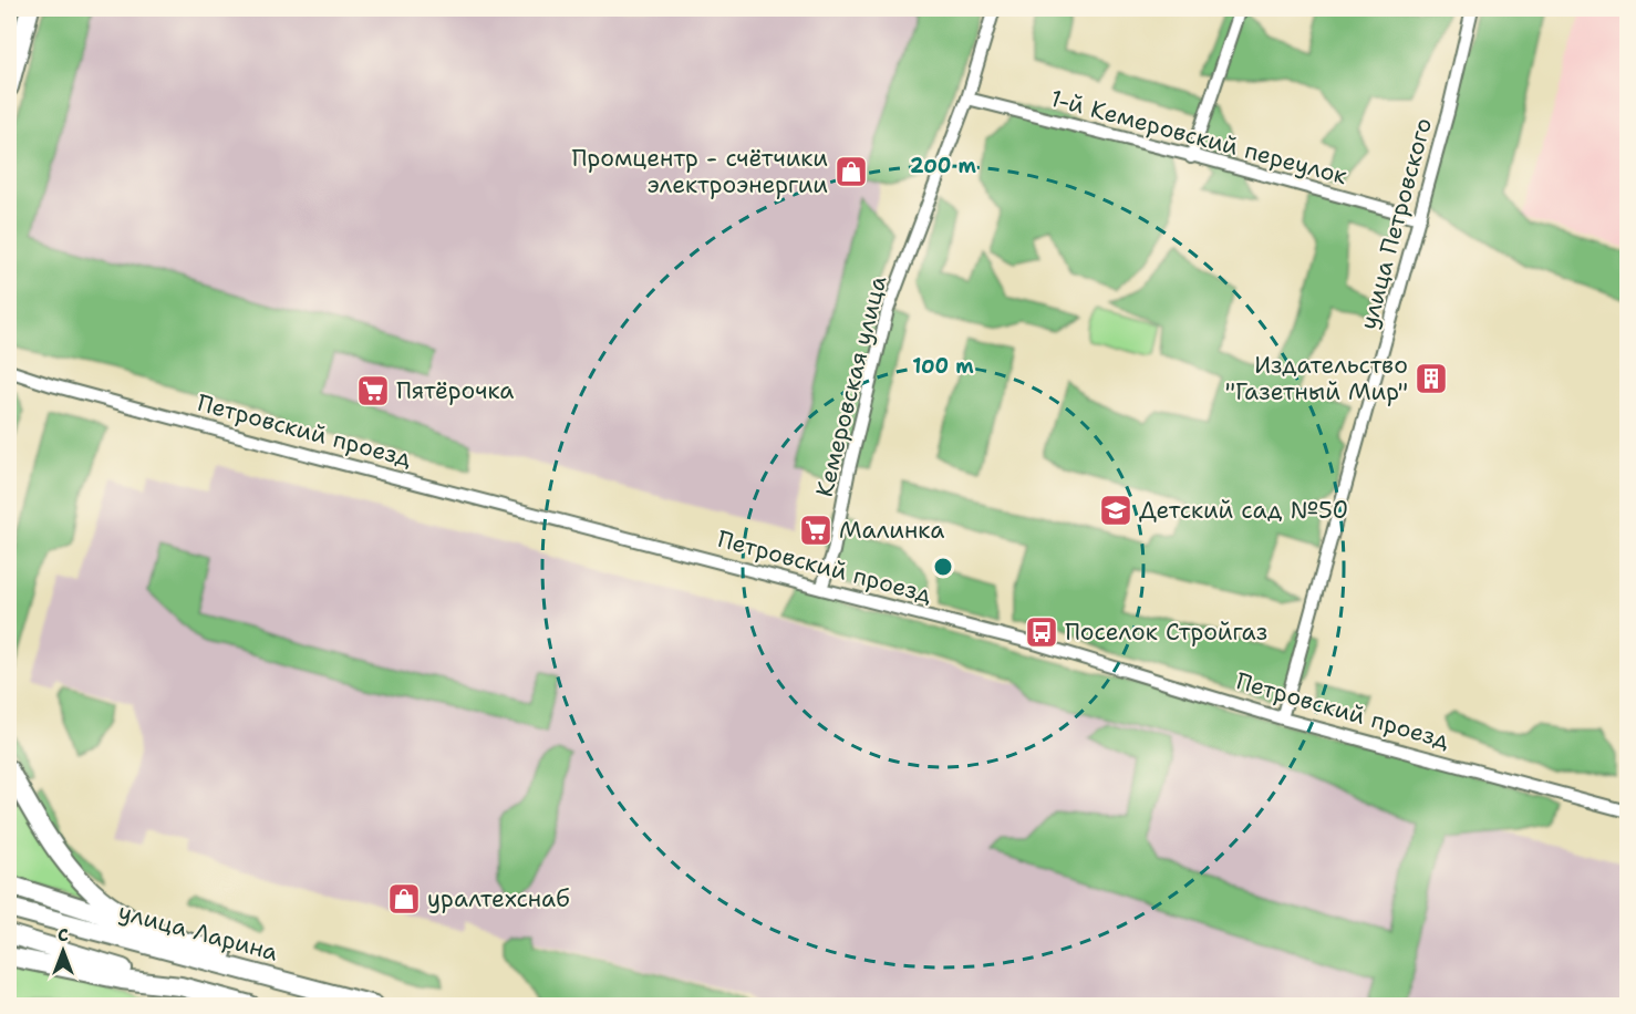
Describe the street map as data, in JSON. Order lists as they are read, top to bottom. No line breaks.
{"streets":{"main road":["улица Ларина"],"street":["1-й Кемеровский переулок","улица Петровского","Кемеровская улица","Петровский проезд"]},"crossings":[["1-й Кемеровский переулок","улица Петровского"],["1-й Кемеровский переулок","Кемеровская улица"],["улица Петровского","Петровский проезд"],["Кемеровская улица","Петровский проезд"]],"places":{"shop":["Промцентр - счётчики электроэнергии","уралтехснаб"],"building":["Издательство \"Газетный Мир\""],"supermarket":["Пятёрочка","Малинка"],"school or university":["Детский сад №50"],"bus stop":["Поселок Стройгаз"]},"north":"top","rings":["200 m","100 m"]}
